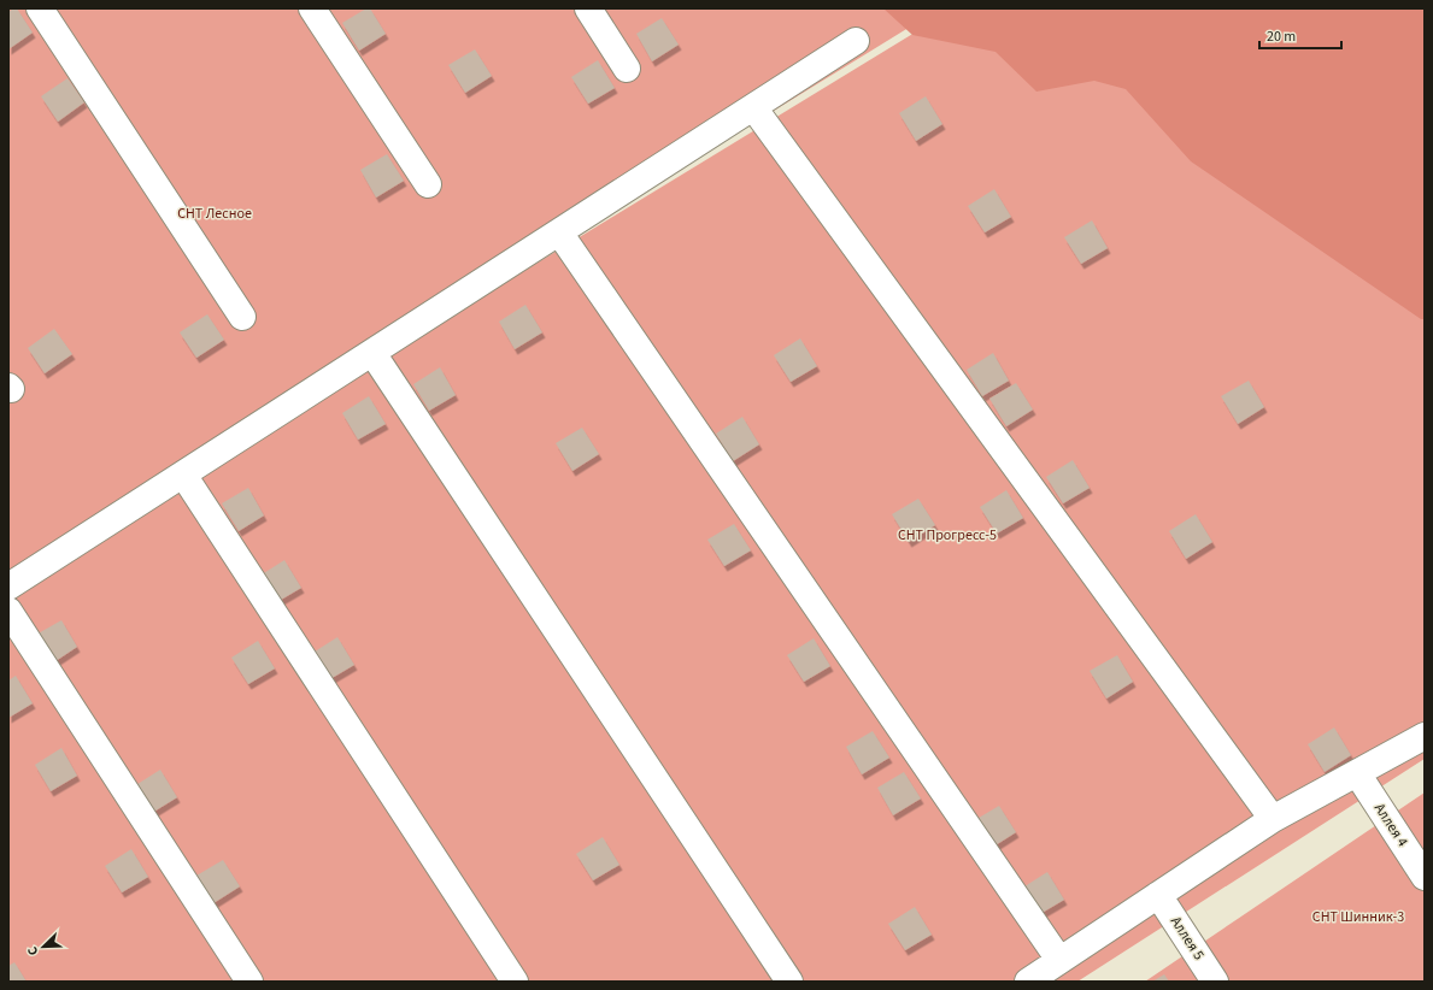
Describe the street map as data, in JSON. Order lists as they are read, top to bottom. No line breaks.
{"streets":{"street":["Аллея 4","Аллея 5"]},"parks":["СНТ Лесное","СНТ Прогресс-5","СНТ Шинник-3"],"scale_bar":"20 m","north":"bottom left"}
